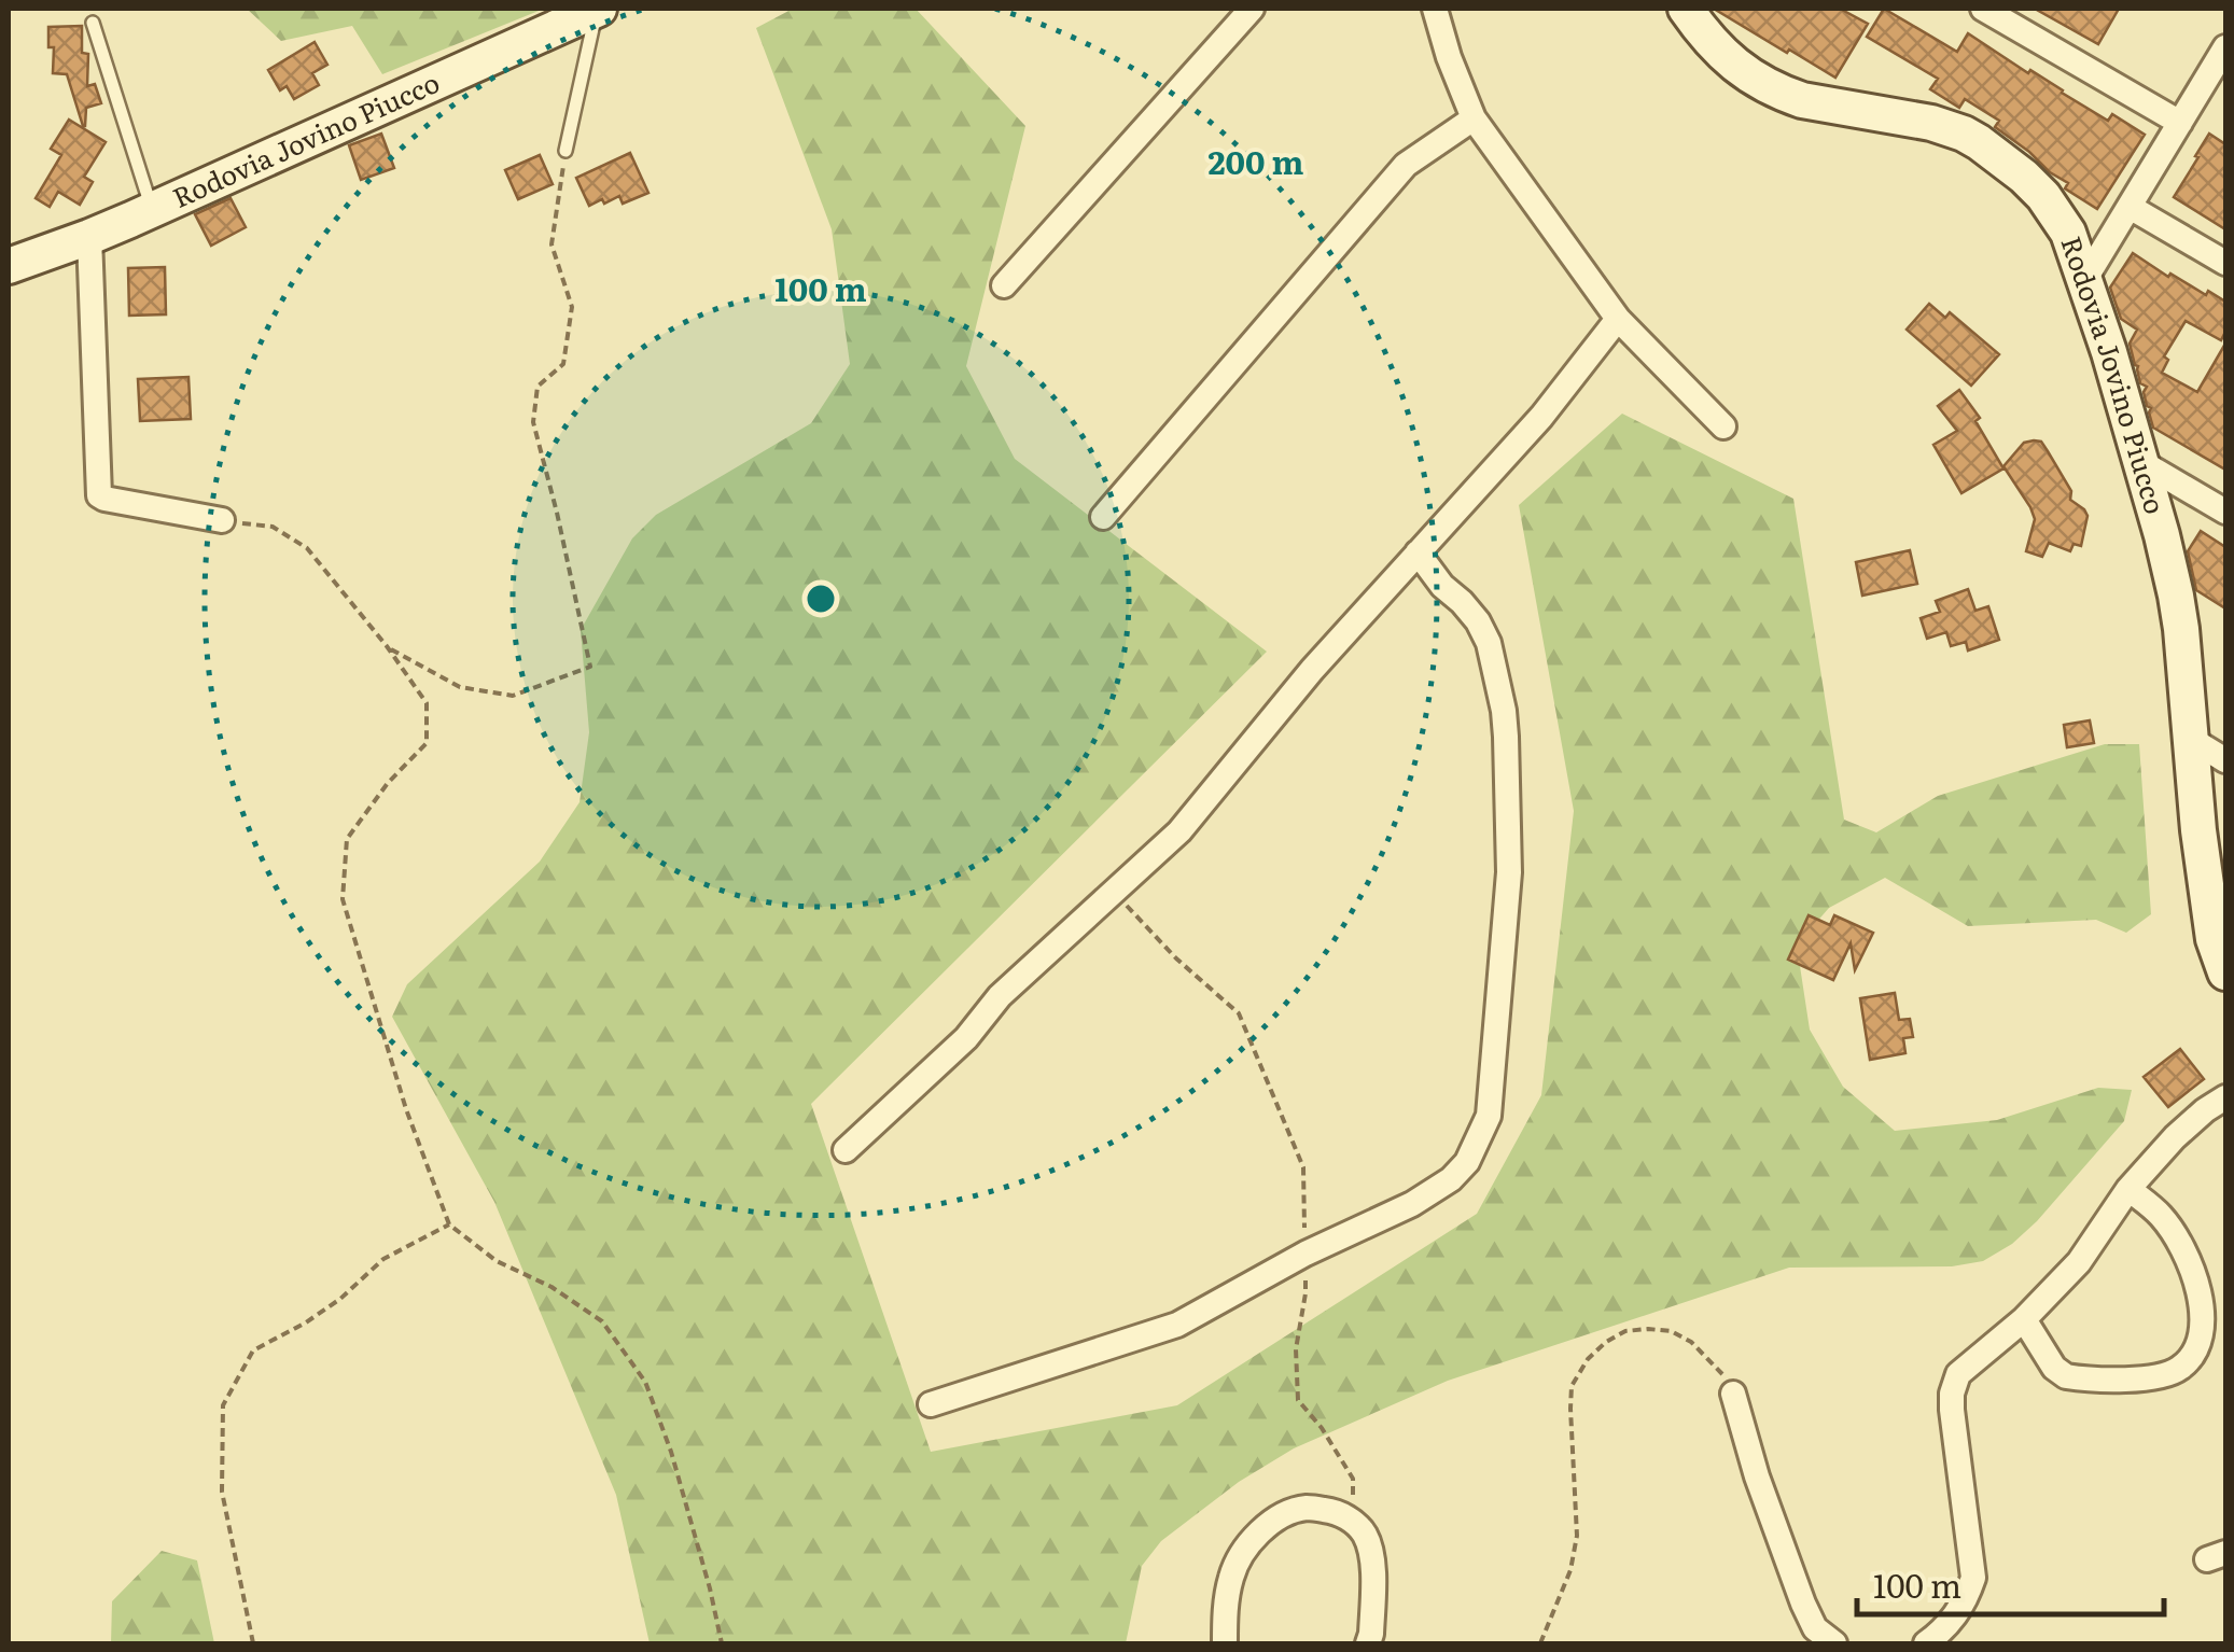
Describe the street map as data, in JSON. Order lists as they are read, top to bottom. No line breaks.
{"streets":{"main road":["Rodovia Jovino Piucco"]},"scale_bar":"100 m","rings":["200 m","100 m"]}
